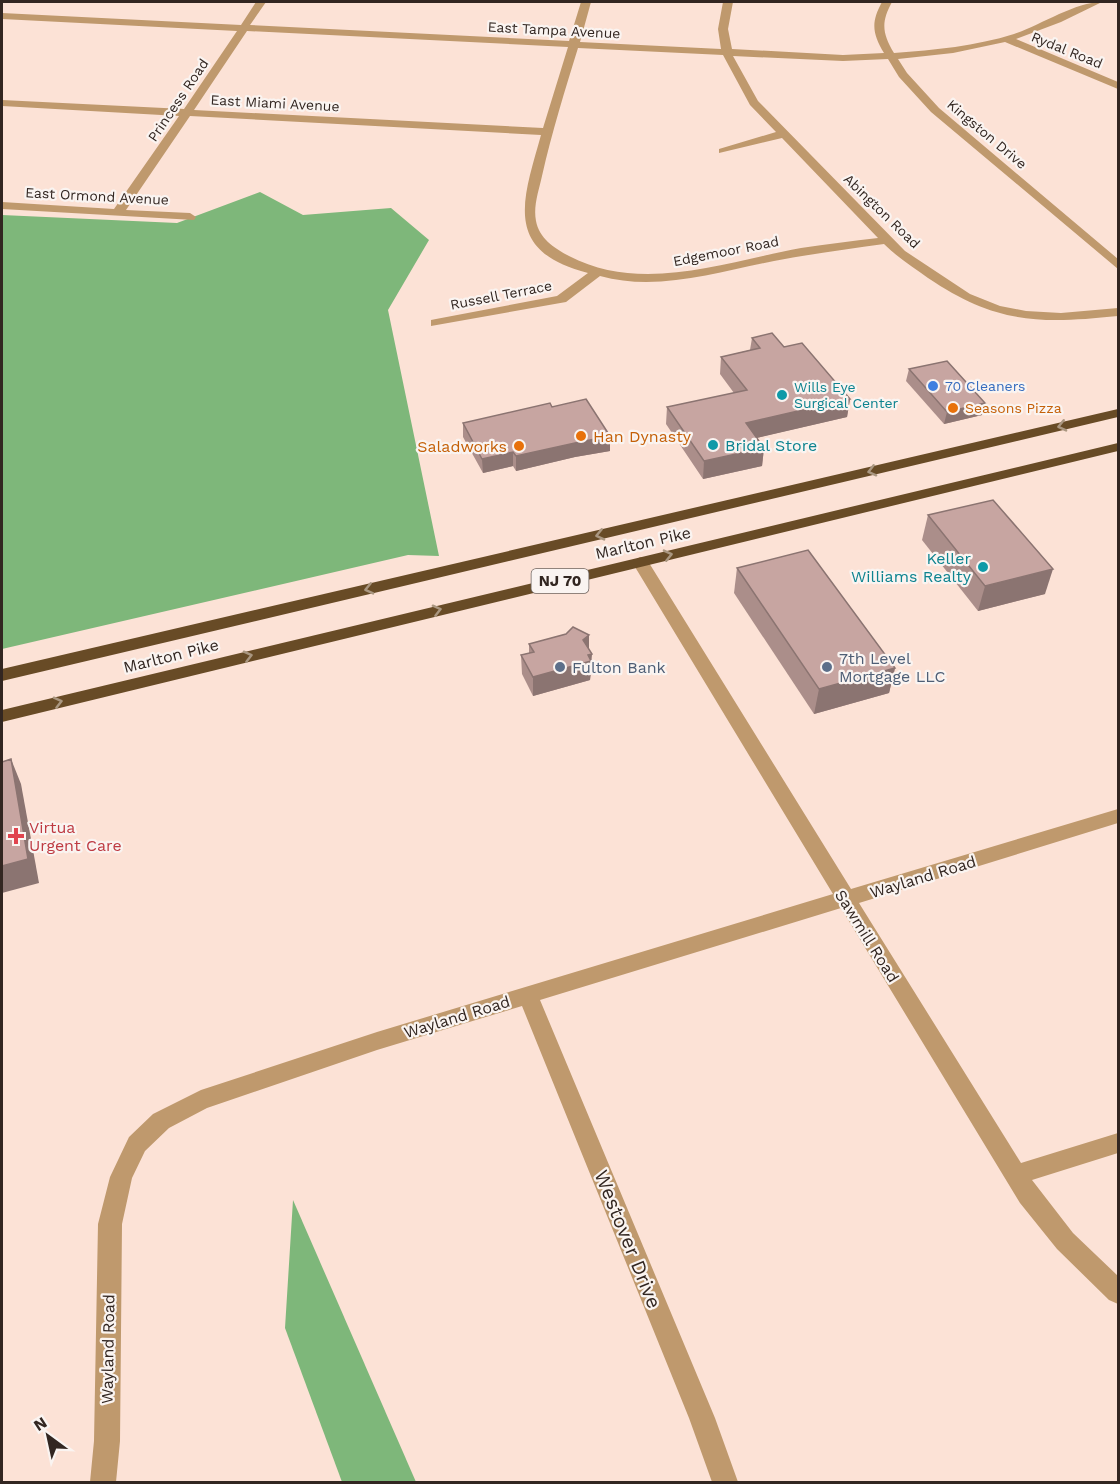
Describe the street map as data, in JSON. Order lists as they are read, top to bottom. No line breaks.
{"streets":{"highway":["Marlton Pike","NJ 70"],"street":["East Tampa Avenue","Rydal Road","Princess Road","East Miami Avenue","Kingston Drive","East Ormond Avenue","Abington Road","Edgemoor Road","Russell Terrace","Wayland Road","Sawmill Road","Westover Drive"]},"crossings":[["East Tampa Avenue","Rydal Road"],["East Tampa Avenue","Princess Road"],["East Tampa Avenue","Kingston Drive"],["East Tampa Avenue","Abington Road"],["East Tampa Avenue","Edgemoor Road"],["Princess Road","East Miami Avenue"],["Princess Road","East Ormond Avenue"],["East Miami Avenue","Edgemoor Road"],["Abington Road","Edgemoor Road"],["Edgemoor Road","Russell Terrace"],["Marlton Pike","Sawmill Road"],["Wayland Road","Sawmill Road"],["Wayland Road","Westover Drive"]],"places":{"other":["70 Cleaners","Wills Eye Surgical Center","Seasons Pizza","Han Dynasty","Bridal Store","Saladworks","Keller Williams Realty","Fulton Bank","7th Level Mortgage LLC"],"health":["Virtua Urgent Care"]},"north":"top left"}
